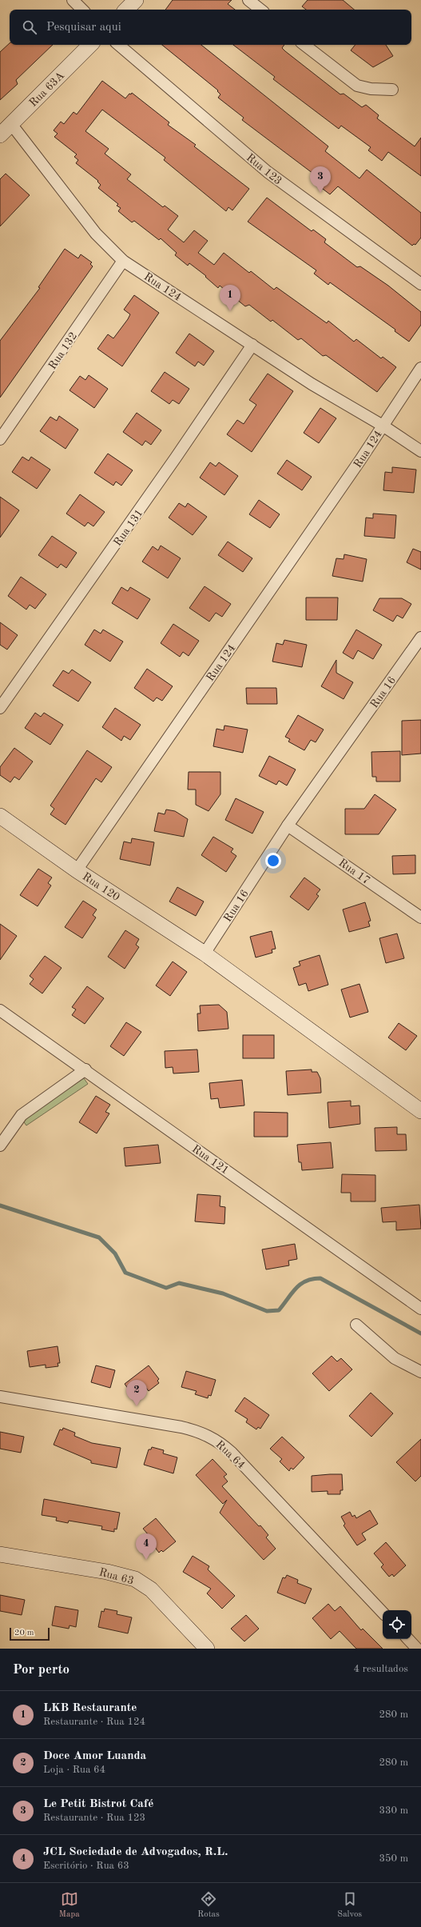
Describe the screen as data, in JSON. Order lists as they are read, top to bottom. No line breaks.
{"streets":{"street":["Rua 63A","Rua 123","Rua 124","Rua 132","Rua 131","Rua 16","Rua 17","Rua 120","Rua 121","Rua 64","Rua 63"]},"crossings":[["Rua 63A","Rua 124"],["Rua 124","Rua 132"],["Rua 124","Rua 131"],["Rua 124","Rua 120"],["Rua 16","Rua 17"],["Rua 16","Rua 120"]],"scale_bar":"20 m","page":{"search":"Pesquisar aqui","pins":["3","1","2","4"],"scale":"20 m","heading":["Por perto","4 resultados"],"list":[{"mark":"1","name":"LKB Restaurante","note":"Restaurante · Rua 124","value":"280 m"},{"mark":"2","name":"Doce Amor Luanda","note":"Loja · Rua 64","value":"280 m"},{"mark":"3","name":"Le Petit Bistrot Café","note":"Restaurante · Rua 123","value":"330 m"},{"mark":"4","name":"JCL Sociedade de Advogados, R.L.","note":"Escritório · Rua 63","value":"350 m"}],"nav":["Mapa","Rotas","Salvos"]}}
